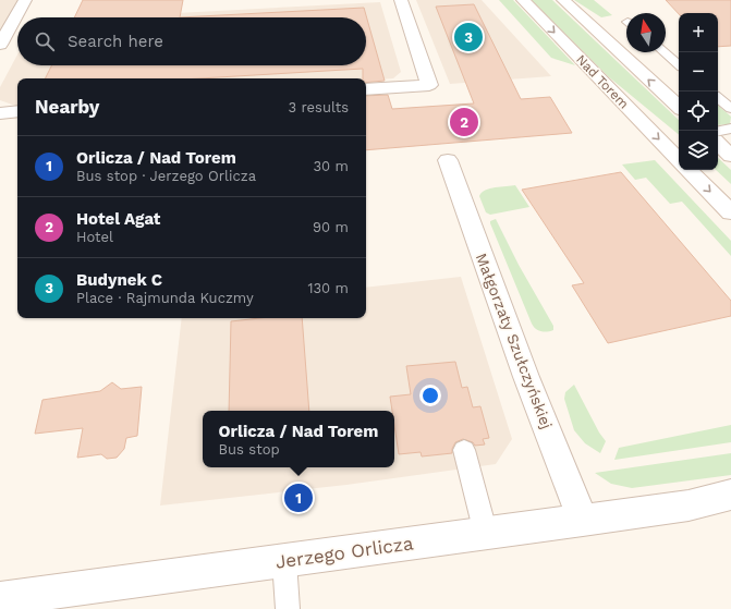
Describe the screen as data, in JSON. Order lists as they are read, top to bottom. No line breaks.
{"streets":{"street":["Nad Torem","Małgorzaty Szułczyńskiej","Jerzego Orlicza"]},"crossings":[["Małgorzaty Szułczyńskiej","Jerzego Orlicza"]],"north":"top","page":{"map_buttons":["+","−"],"search":"Search here","pins":["3","2","1"],"heading":["Nearby","3 results"],"list":[{"mark":"1","name":"Orlicza / Nad Torem","note":"Bus stop · Jerzego Orlicza","value":"30 m"},{"mark":"2","name":"Hotel Agat","note":"Hotel","value":"90 m"},{"mark":"3","name":"Budynek C","note":"Place · Rajmunda Kuczmy","value":"130 m"}],"popup":["Orlicza / Nad Torem","Bus stop"]}}
